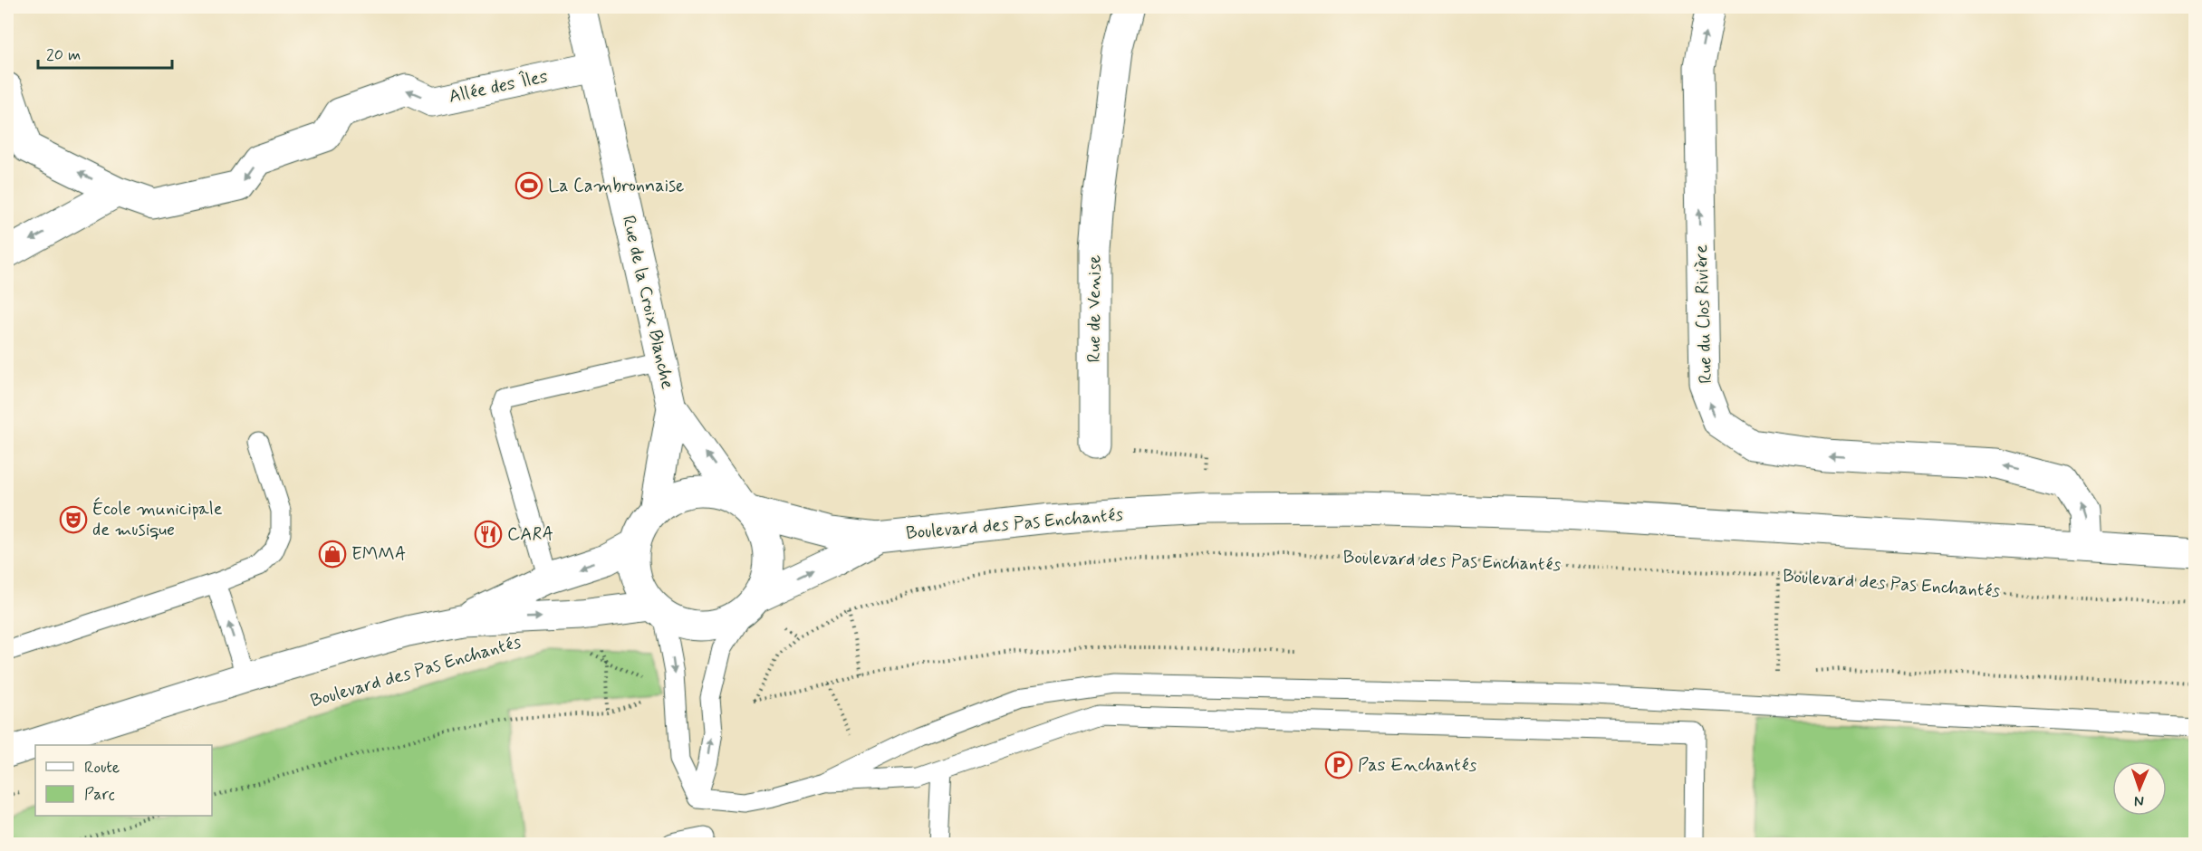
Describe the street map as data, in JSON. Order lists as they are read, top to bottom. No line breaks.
{"streets":{"main road":["Allée des Îles","Rue de la Croix Blanche","Rue de Venise","Rue du Clos Rivière","Boulevard des Pas Enchantés"]},"crossings":[["Allée des Îles","Rue de la Croix Blanche"],["Rue de la Croix Blanche","Boulevard des Pas Enchantés"],["Rue du Clos Rivière","Boulevard des Pas Enchantés"]],"one_way":["Allée des Îles"],"places":{"sports":["La Cambronnaise"],"theatre":["École municipale de musique"],"restaurant":["CARA"],"shop":["EMMA"],"parking":["Pas Enchantés"]},"legend":["Route","Parc"],"scale_bar":"20 m","north":"bottom"}
